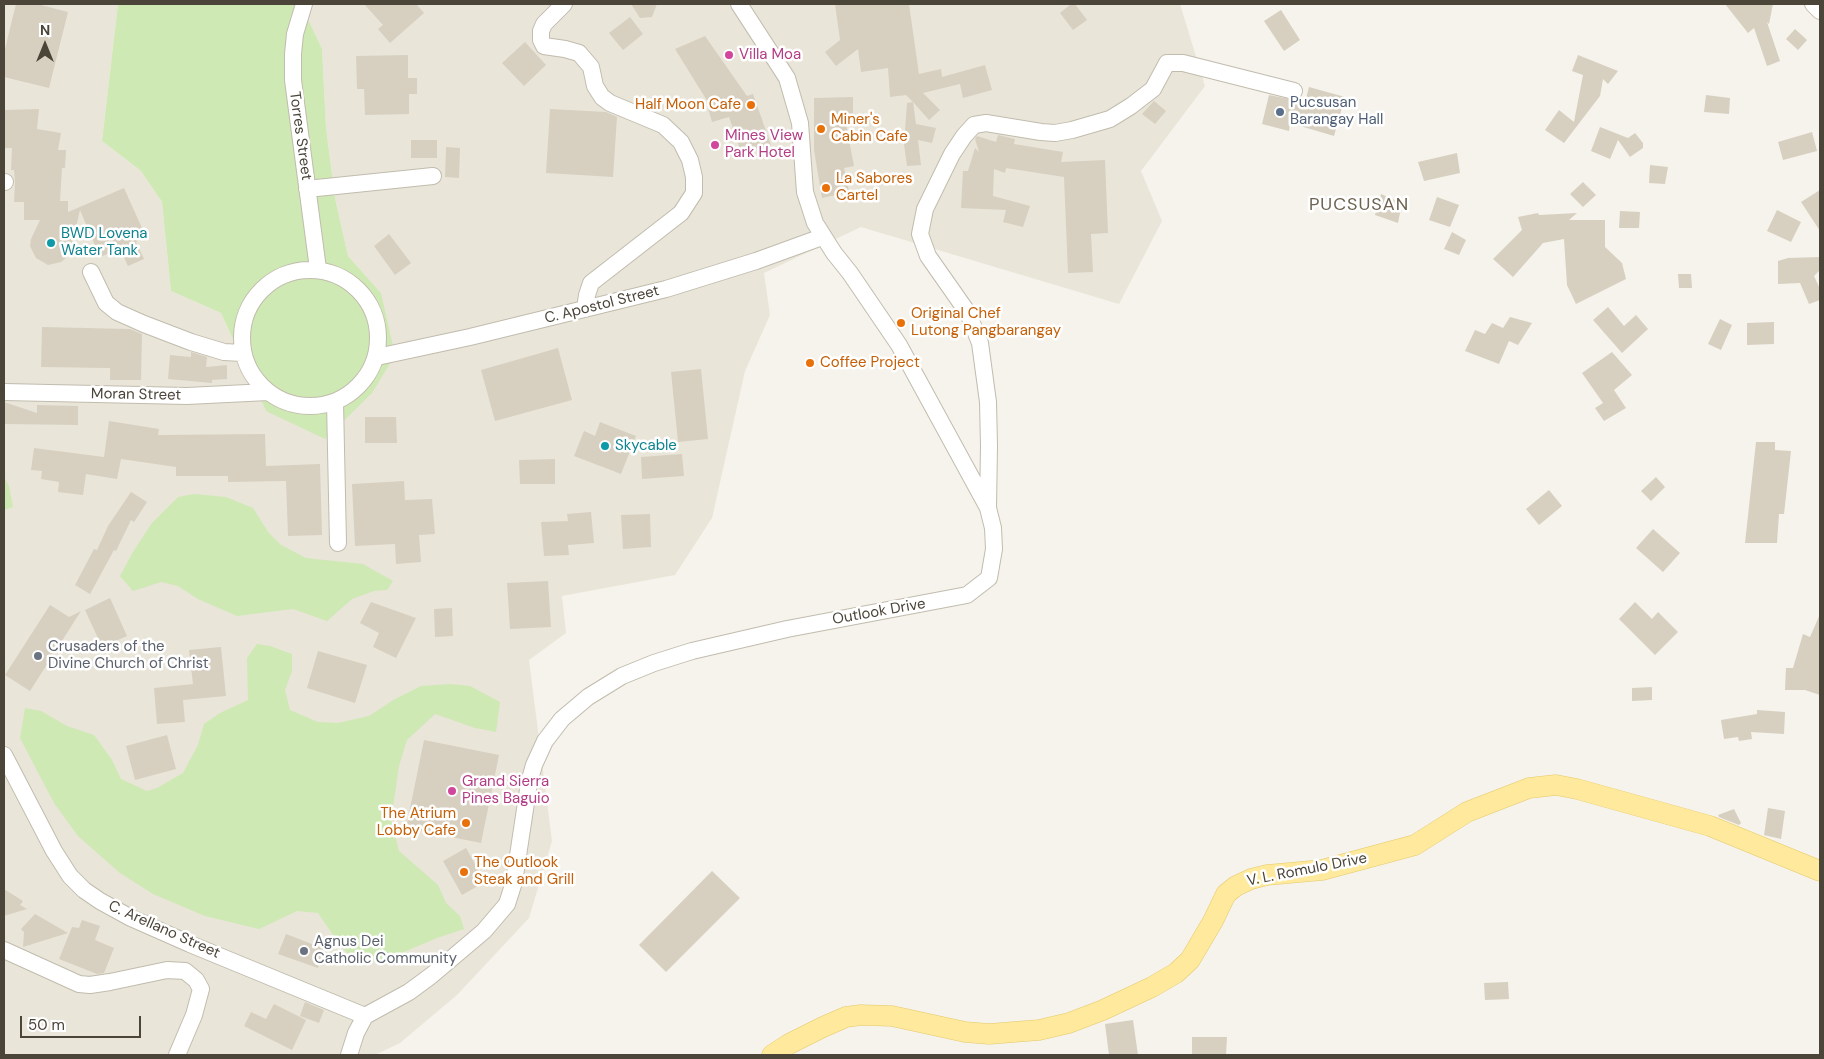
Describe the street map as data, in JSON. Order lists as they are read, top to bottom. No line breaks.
{"streets":{"main road":["V. L. Romulo Drive"],"street":["Torres Street","C. Apostol Street","Moran Street","Outlook Drive","C. Arellano Street"]},"crossings":[["Torres Street","C. Apostol Street"],["Torres Street","Moran Street"],["C. Apostol Street","Moran Street"],["C. Apostol Street","Outlook Drive"],["Outlook Drive","C. Arellano Street"]],"districts":["PUCSUSAN"],"places":["Villa Moa","Half Moon Cafe","Pucsusan Barangay Hall","Miner's Cabin Cafe","Mines View Park Hotel","La Sabores Cartel","BWD Lovena Water Tank","Original Chef Lutong Pangbarangay","Coffee Project","Skycable","Crusaders of the Divine Church of Christ","Grand Sierra Pines Baguio","The Atrium Lobby Cafe","The Outlook Steak and Grill","Agnus Dei Catholic Community"],"scale_bar":"50 m","north":"top"}
